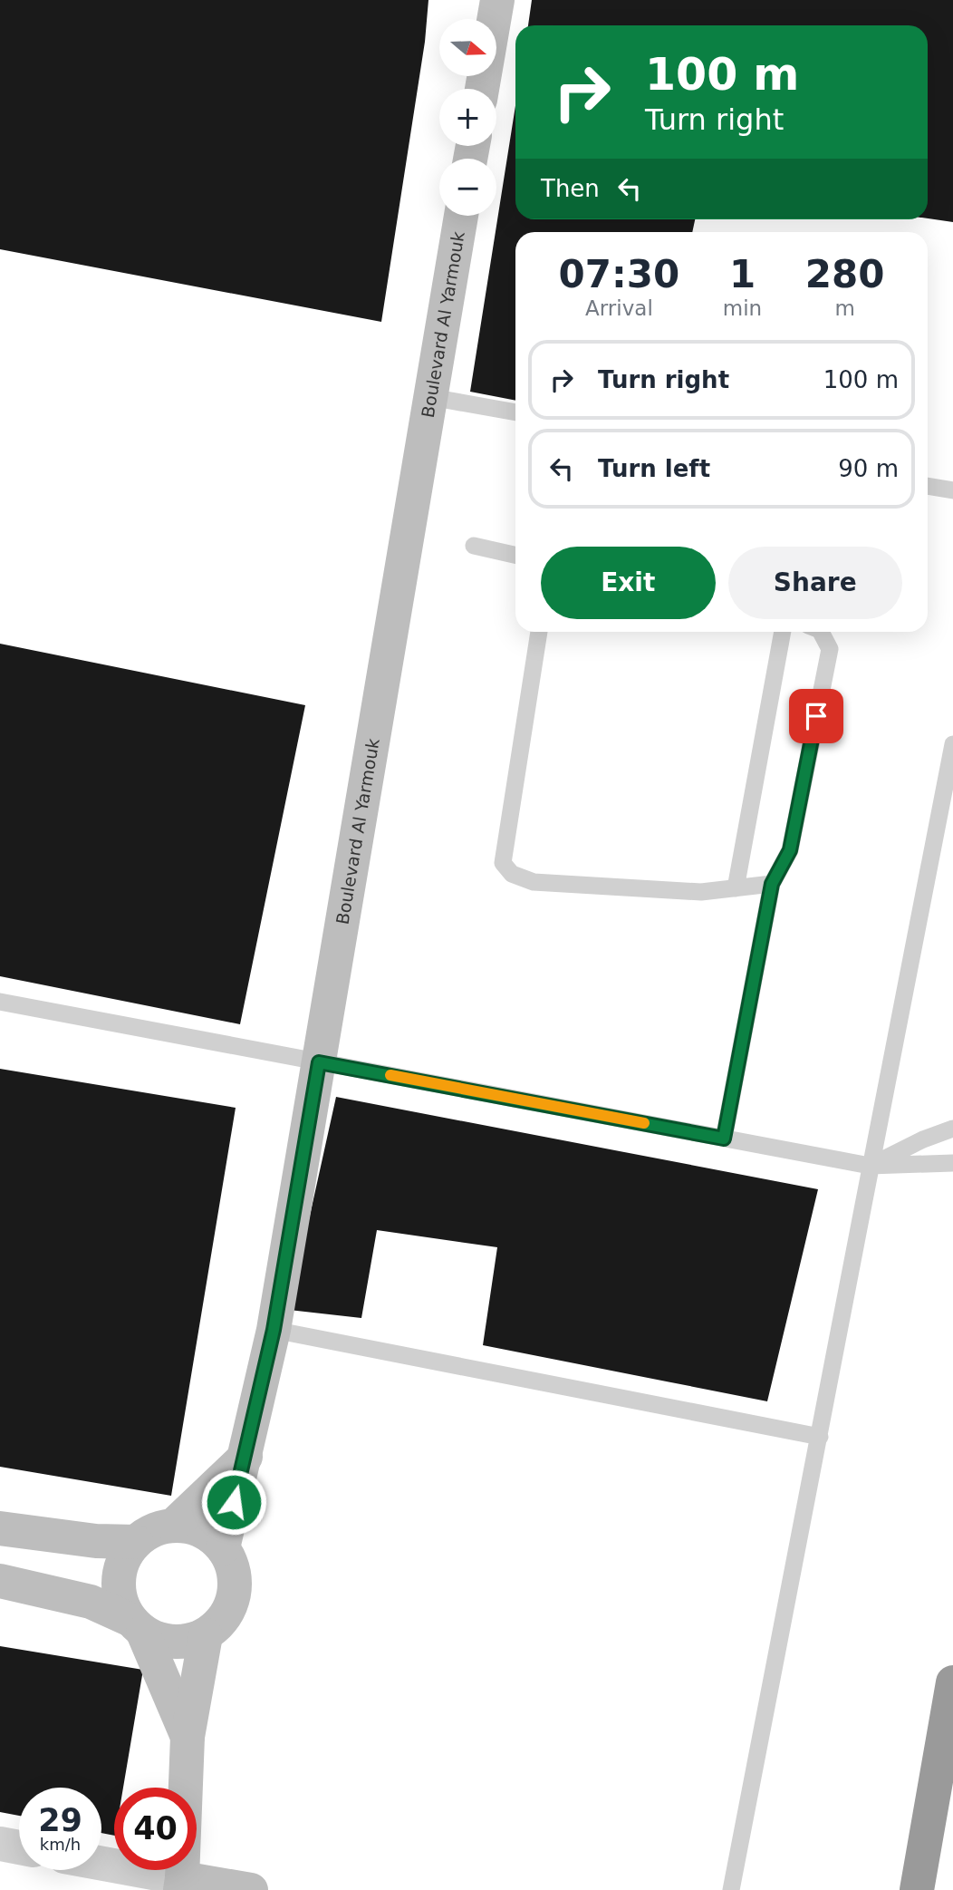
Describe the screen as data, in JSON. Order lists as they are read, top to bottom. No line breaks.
{"streets":{"street":["Boulevard Al Yarmouk"]},"north":"right","page":{"map_buttons":["+","−"],"turn":["100 m","Turn right"],"then":"Then","eta":["07:30","Arrival","1","min","280","m"],"list":[{"name":"Turn right","value":"100 m"},{"name":"Turn left","value":"90 m"}],"buttons":["Exit","Share"],"speed":"29 km/h","limit":"40"}}
